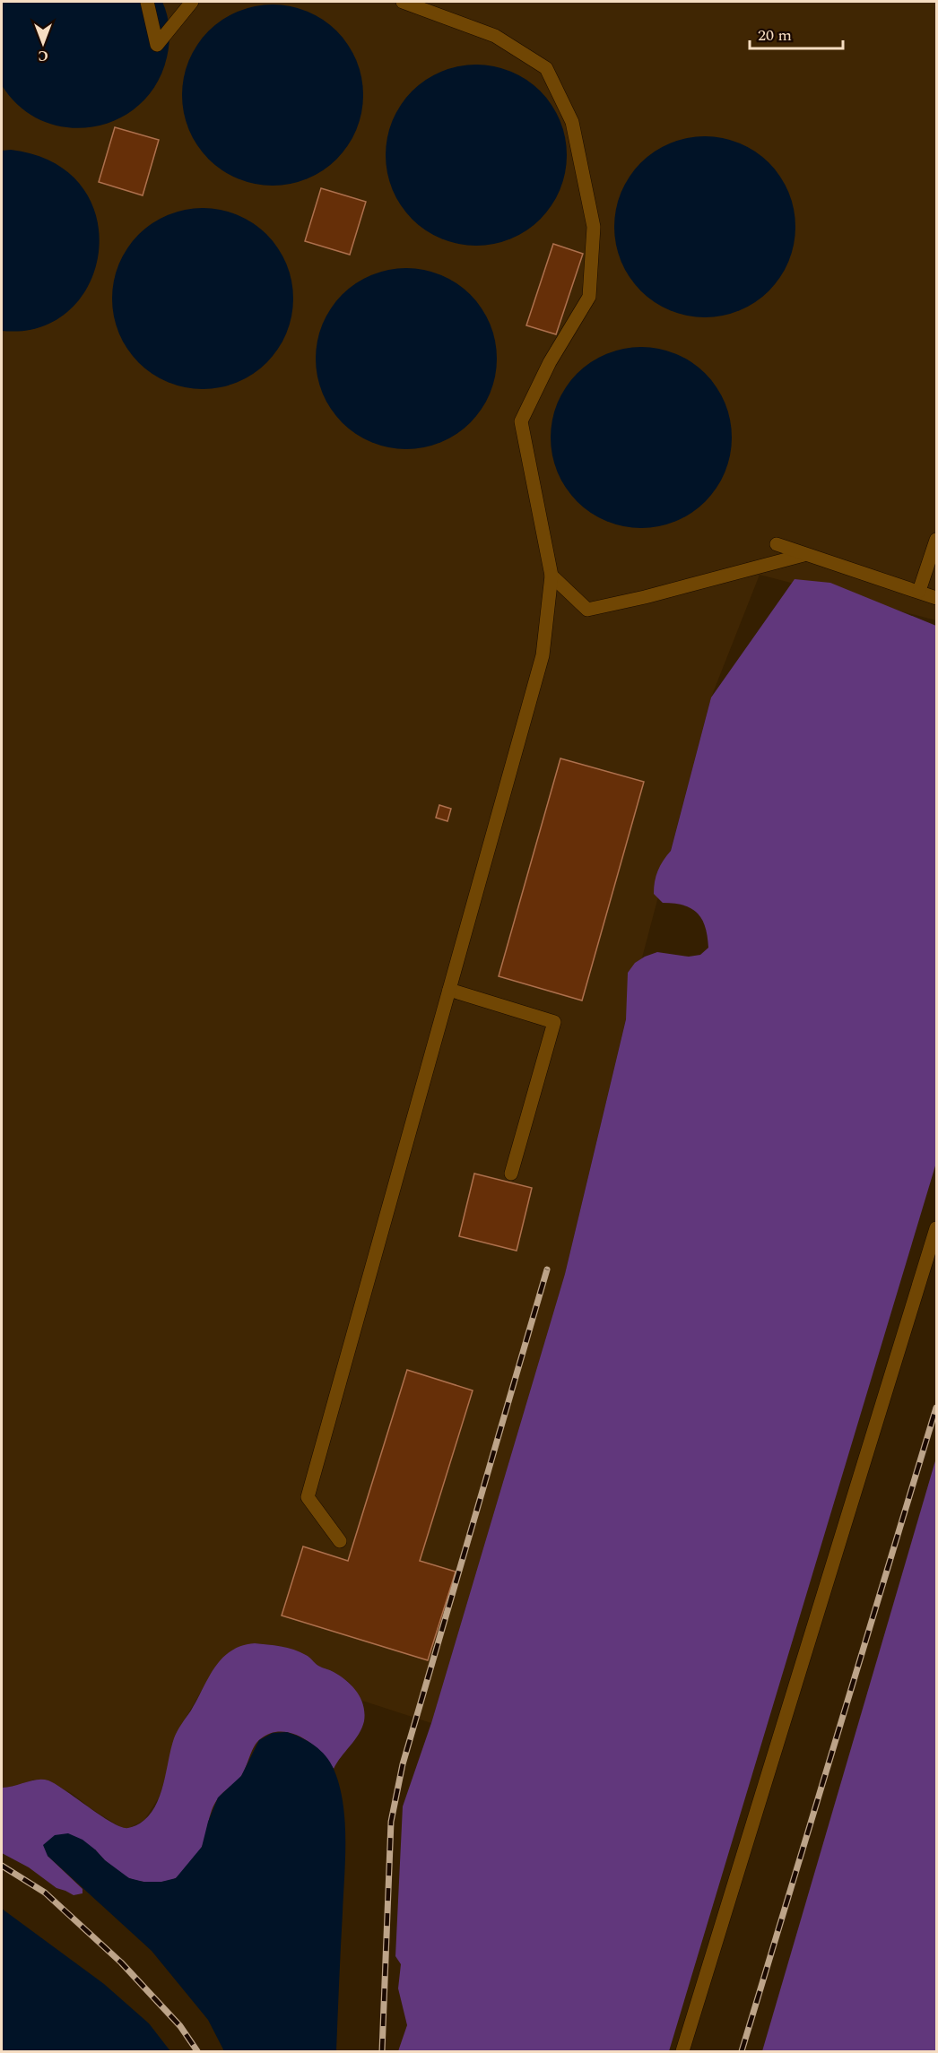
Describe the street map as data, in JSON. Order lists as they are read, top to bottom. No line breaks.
{"scale_bar":"20 m","north":"bottom"}
